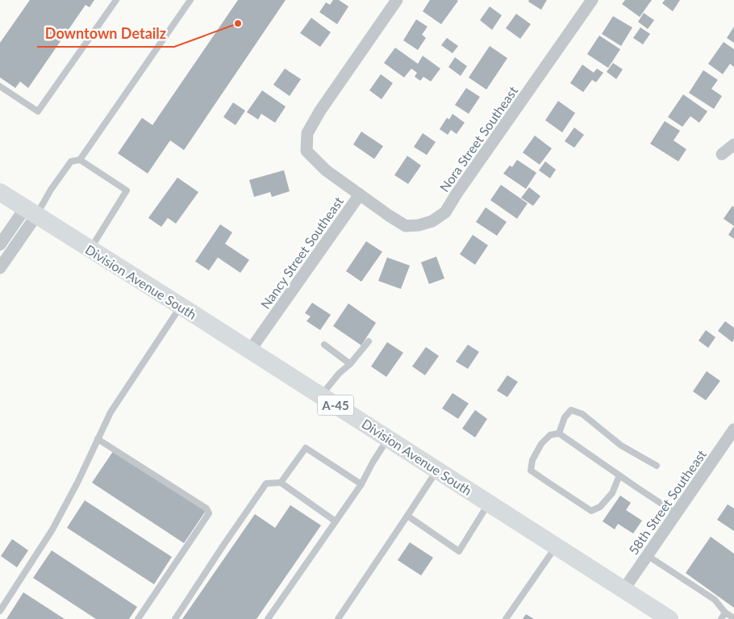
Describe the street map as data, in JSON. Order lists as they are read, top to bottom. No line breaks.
{"streets":{"main road":["Division Avenue South","A-45"],"street":["Nora Street Southeast","Nancy Street Southeast","58th Street Southeast"]},"crossings":[["Nora Street Southeast","Nancy Street Southeast"],["Nancy Street Southeast","Division Avenue South"],["Division Avenue South","58th Street Southeast"]],"places":["Downtown Detailz"]}
